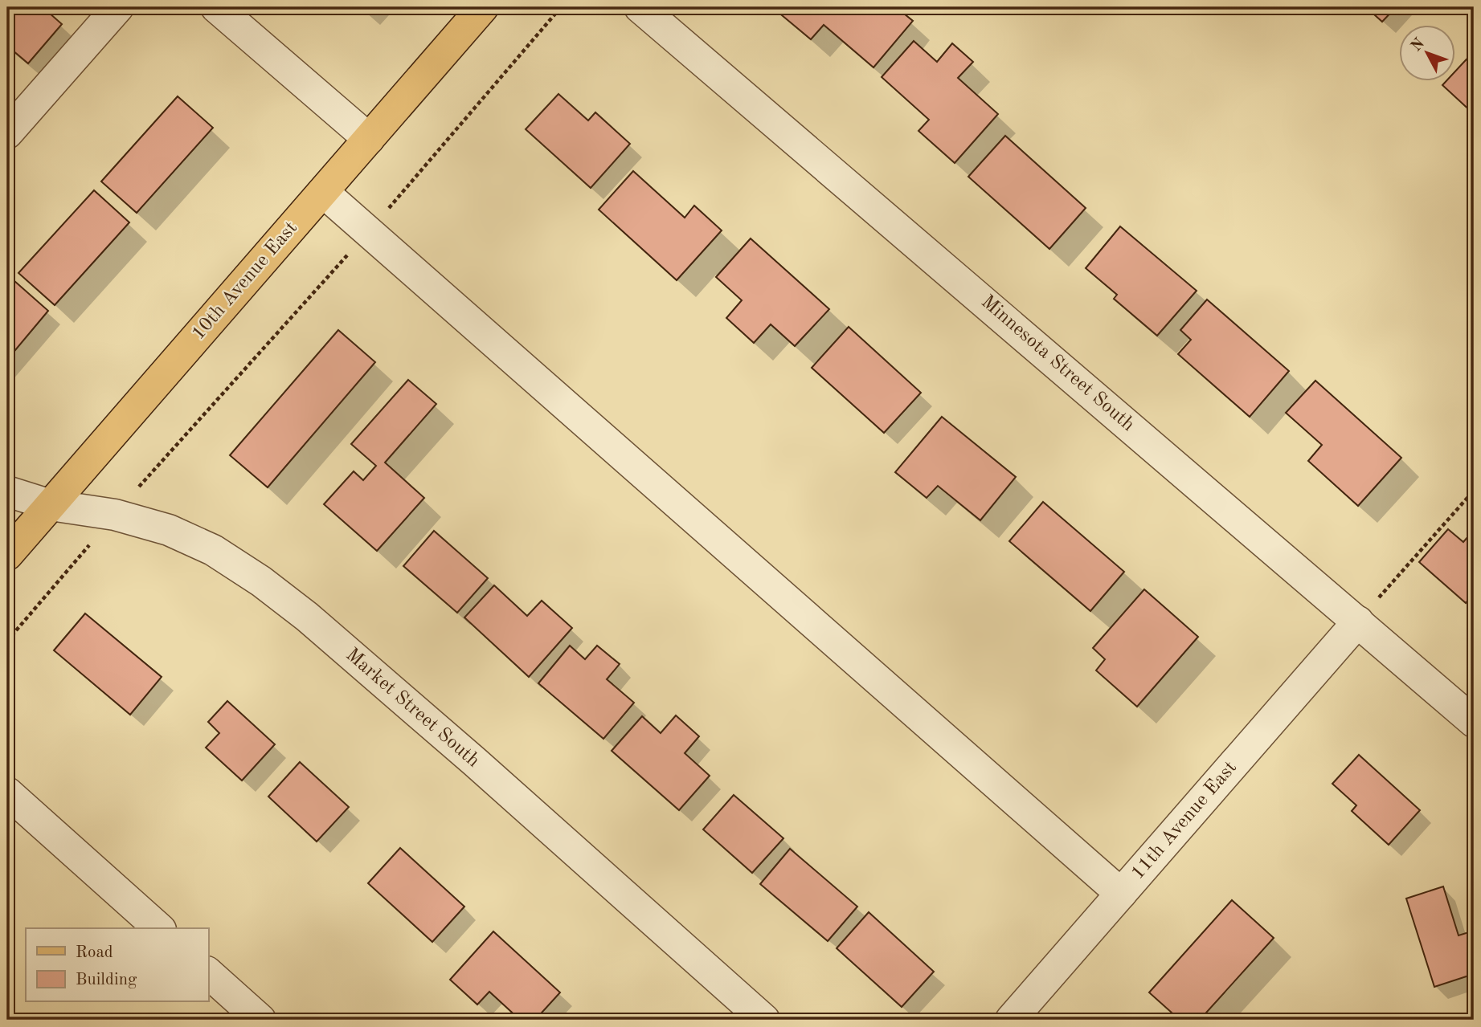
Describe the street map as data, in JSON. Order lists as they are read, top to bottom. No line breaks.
{"streets":{"main road":["10th Avenue East"],"street":["Minnesota Street South","Market Street South","11th Avenue East"]},"crossings":[["10th Avenue East","Market Street South"],["Minnesota Street South","11th Avenue East"]],"legend":["Road","Building"],"north":"top left"}
